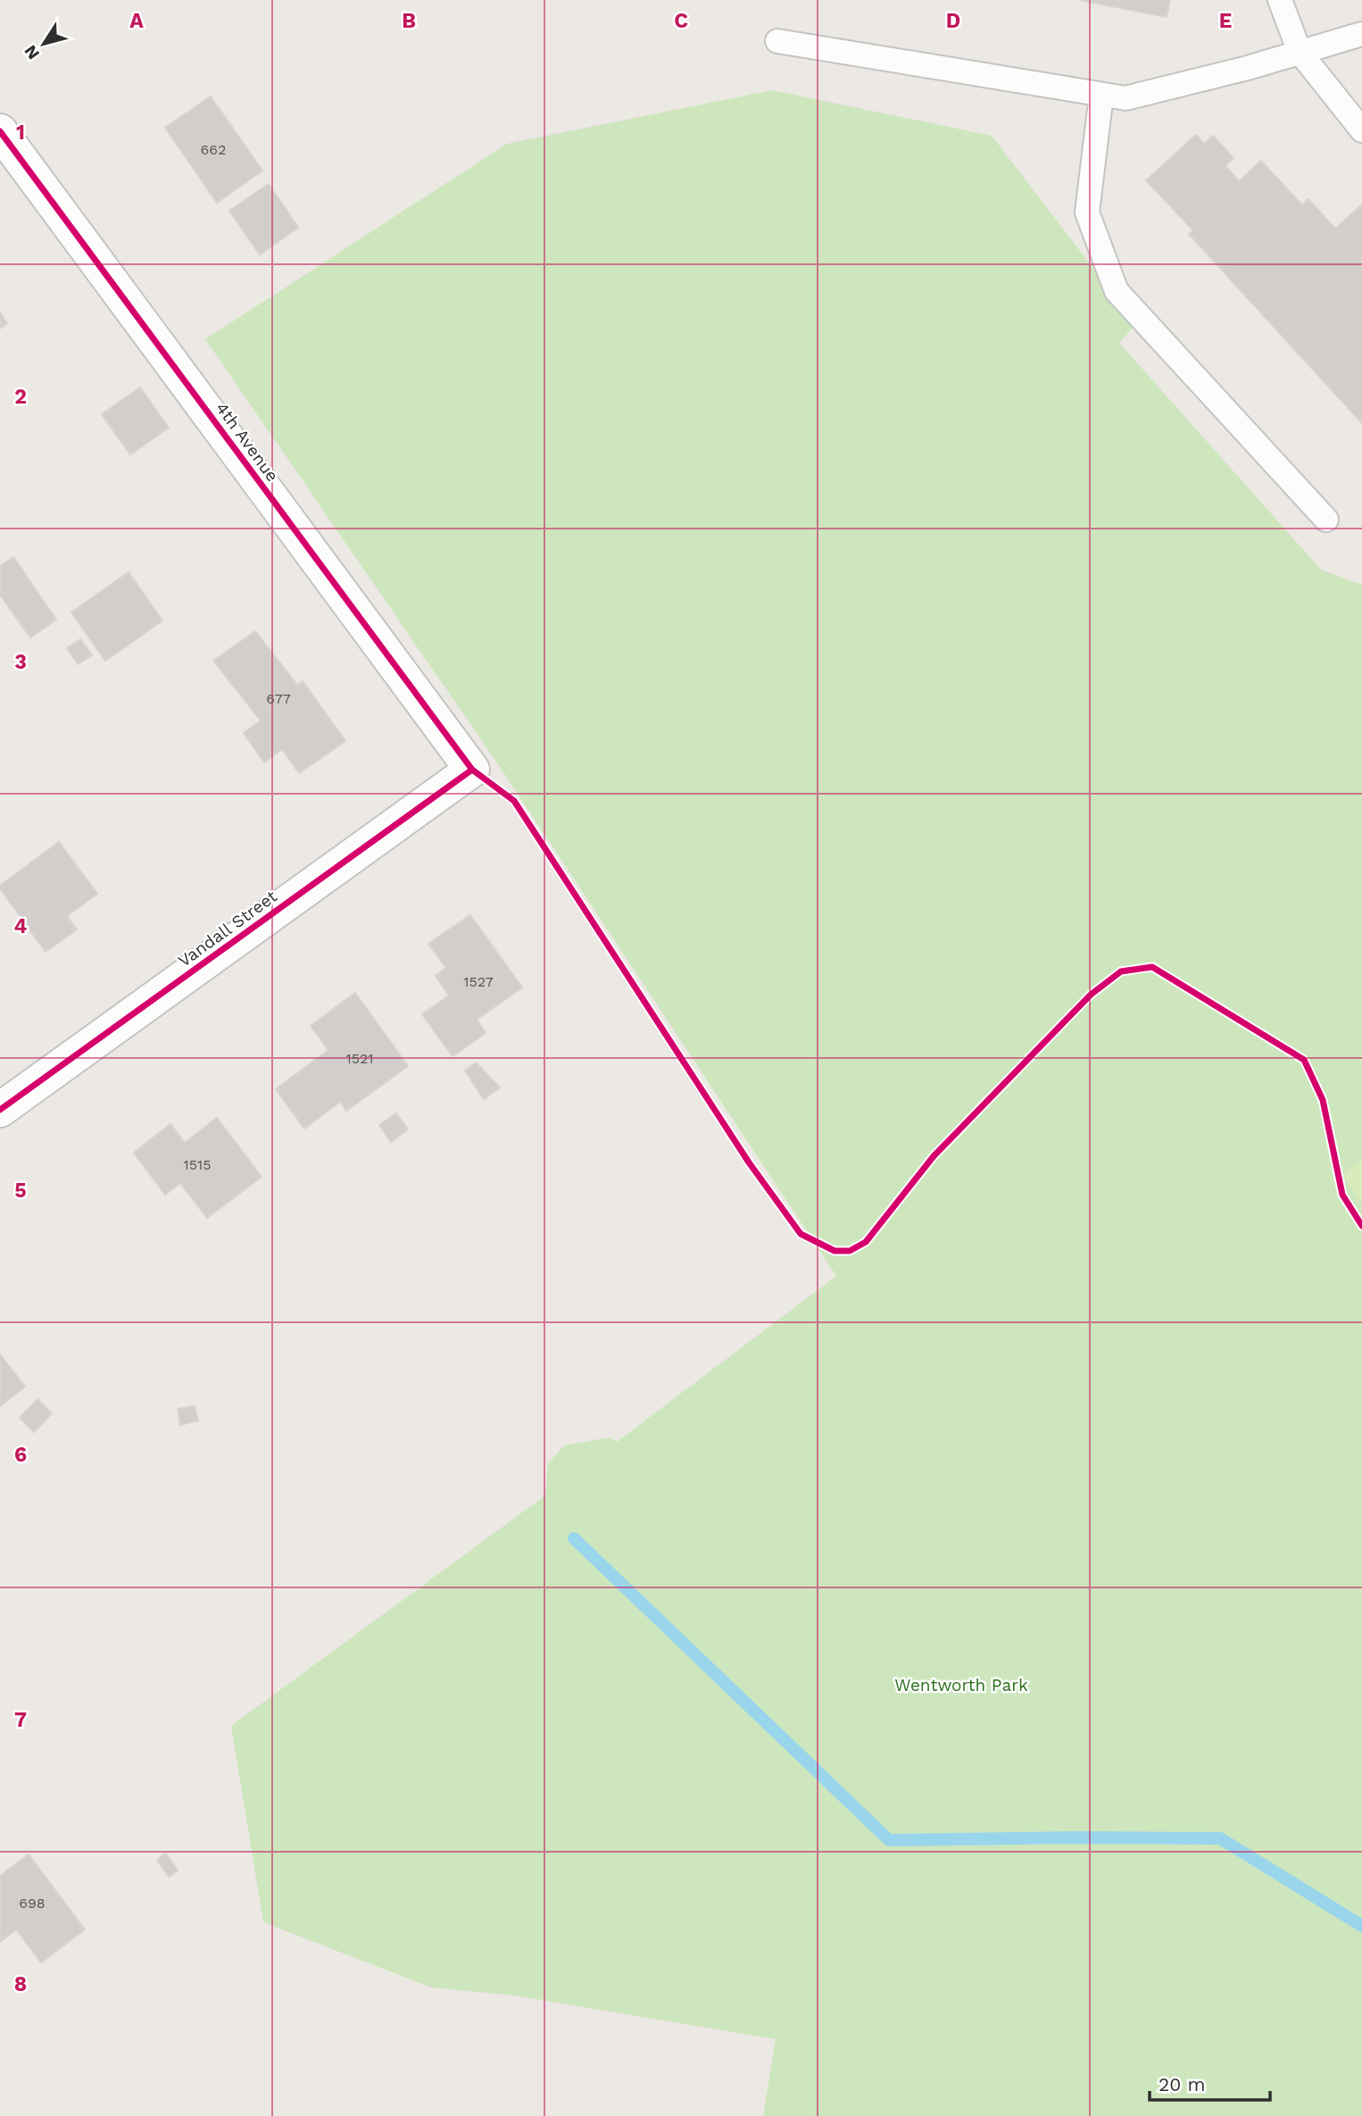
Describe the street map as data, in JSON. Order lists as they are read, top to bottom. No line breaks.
{"streets":{"street":["4th Avenue","Vandall Street"]},"crossings":[["4th Avenue","Vandall Street"]],"parks":["Wentworth Park"],"house_numbers":["662","677","1527","1521","1515","698"],"scale_bar":"20 m","north":"bottom left","grid":{"columns":["A","B","C","D","E"],"rows":["1","2","3","4","5","6","7","8"]}}
